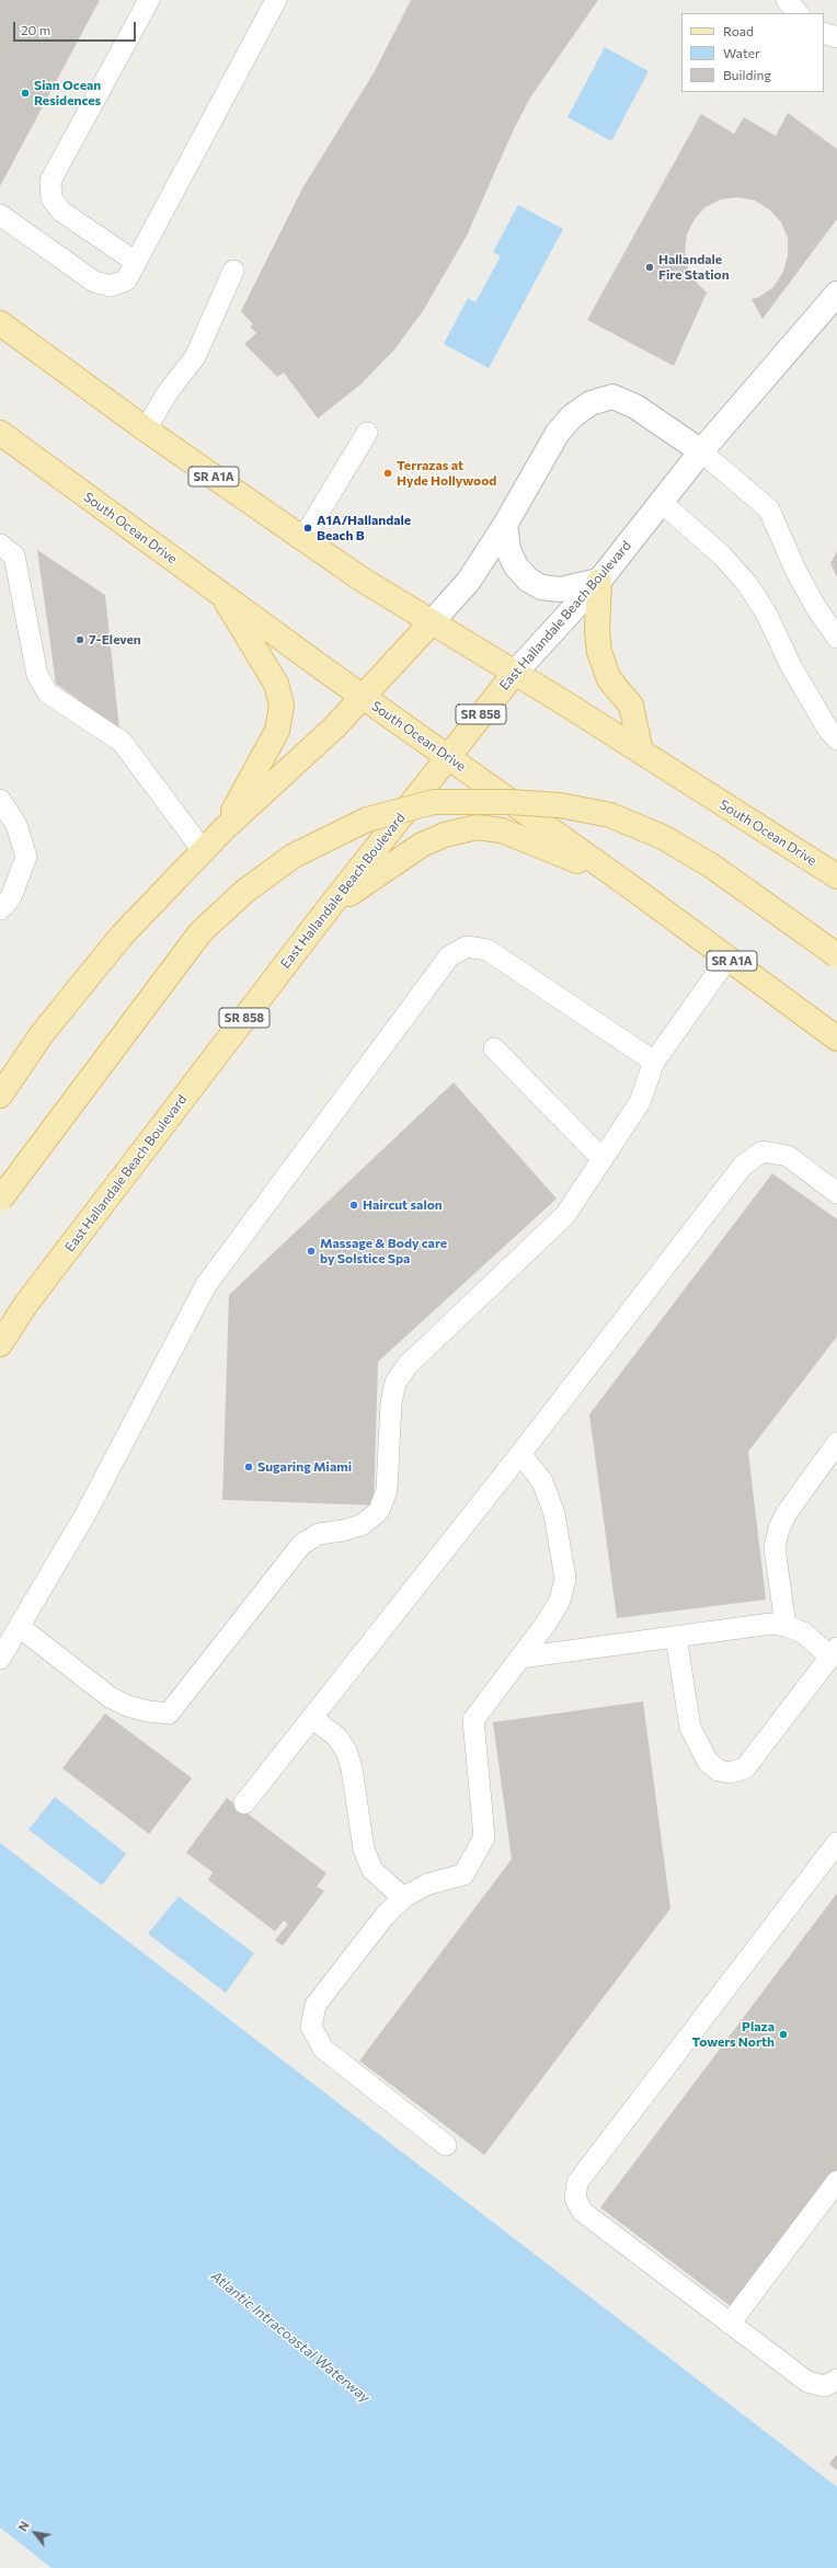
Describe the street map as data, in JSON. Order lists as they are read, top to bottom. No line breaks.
{"streets":{"main road":["SR A1A","South Ocean Drive","East Hallandale Beach Boulevard","SR 858"]},"crossings":[["South Ocean Drive","East Hallandale Beach Boulevard"]],"water":["Atlantic Intracoastal Waterway"],"places":["Sian Ocean Residences","Hallandale Fire Station","Terrazas at Hyde Hollywood","A1A/Hallandale Beach B","7-Eleven","Haircut salon","Massage & Body care by Solstice Spa","Sugaring Miami","Plaza Towers North"],"legend":["Road","Water","Building"],"scale_bar":"20 m","north":"top left"}
